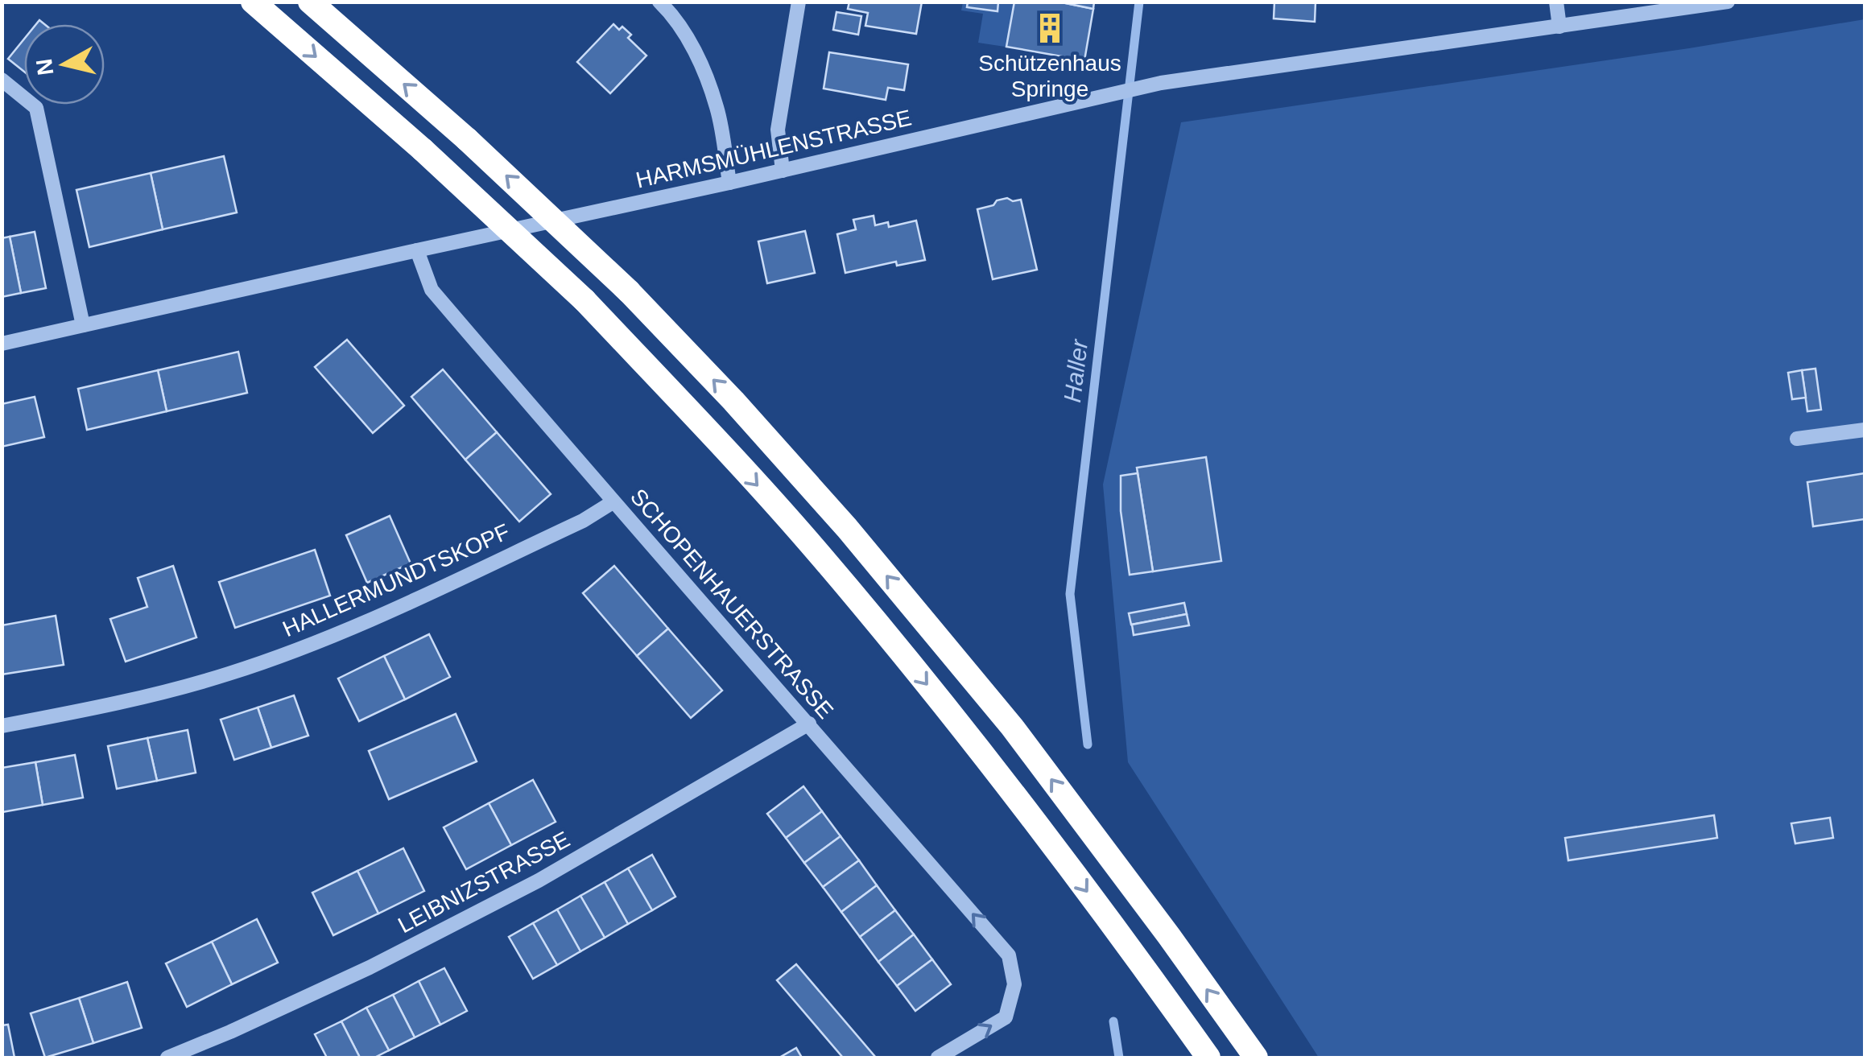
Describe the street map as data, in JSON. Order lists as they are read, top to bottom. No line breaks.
{"streets":{"street":["HARMSMÜHLENSTRASSE","HALLERMUNDTSKOPF","SCHOPENHAUERSTRASSE","LEIBNIZSTRASSE"]},"crossings":[["HARMSMÜHLENSTRASSE","SCHOPENHAUERSTRASSE"],["HALLERMUNDTSKOPF","SCHOPENHAUERSTRASSE"],["SCHOPENHAUERSTRASSE","LEIBNIZSTRASSE"]],"water":["Haller"],"places":{"building":["Schützenhaus Springe"]},"north":"left"}
